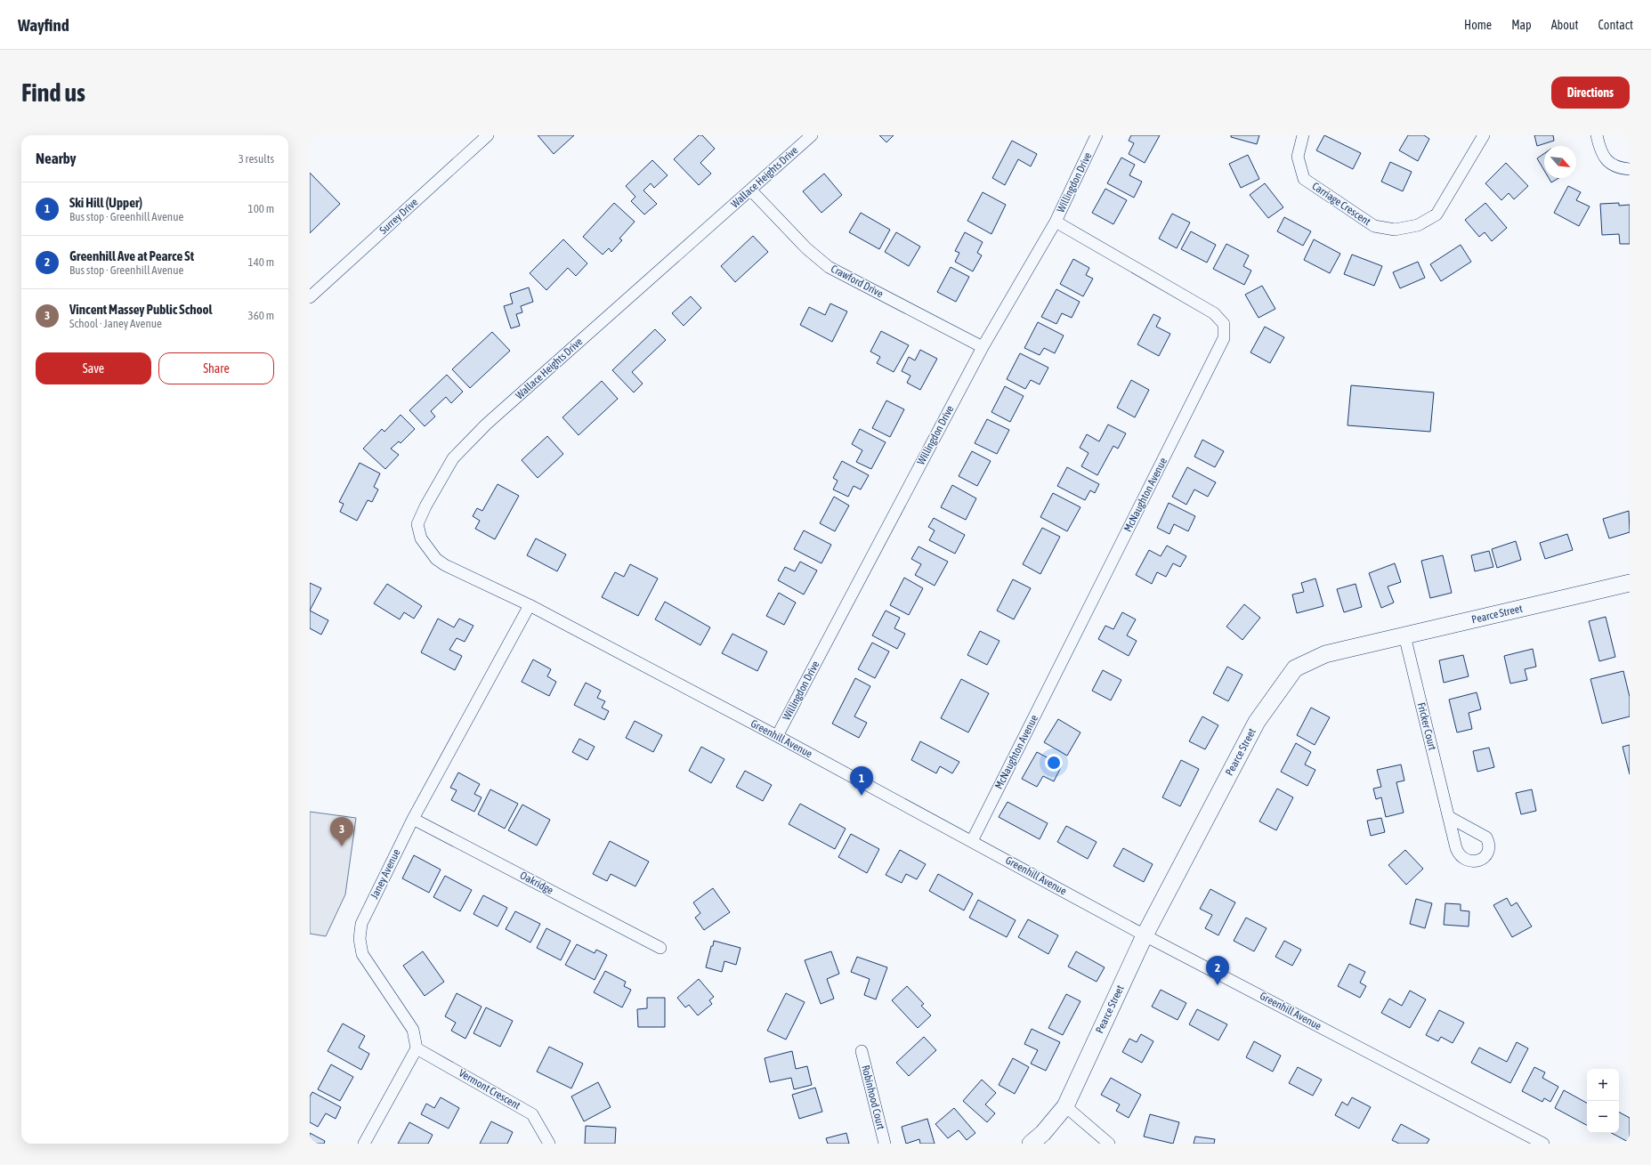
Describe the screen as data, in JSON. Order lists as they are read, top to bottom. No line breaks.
{"streets":{"street":["Wallace Heights Drive","Willingdon Drive","Carriage Crescent","Surrey Drive","Crawford Drive","McNaughton Avenue","Pearce Street","Fricker Court","Greenhill Avenue","Janey Avenue","Oakridge","Vermont Crescent","Robinhood Court"]},"crossings":[["Wallace Heights Drive","Crawford Drive"],["Wallace Heights Drive","Greenhill Avenue"],["Wallace Heights Drive","Janey Avenue"],["Willingdon Drive","Crawford Drive"],["Willingdon Drive","McNaughton Avenue"],["Willingdon Drive","Greenhill Avenue"],["McNaughton Avenue","Greenhill Avenue"],["Pearce Street","Fricker Court"],["Pearce Street","Greenhill Avenue"],["Greenhill Avenue","Janey Avenue"],["Janey Avenue","Oakridge"],["Janey Avenue","Vermont Crescent"]],"north":"bottom right","page":{"header":"Wayfind","nav":["Home","Map","About","Contact"],"buttons":["Directions",["Save","Share"]],"title":"Find us","heading":["Nearby","3 results"],"list":[{"mark":"1","name":"Ski Hill (Upper)","note":"Bus stop · Greenhill Avenue","value":"100 m"},{"mark":"2","name":"Greenhill Ave at Pearce St","note":"Bus stop · Greenhill Avenue","value":"140 m"},{"mark":"3","name":"Vincent Massey Public School","note":"School · Janey Avenue","value":"360 m"}],"pins":["1","3","2"],"map_buttons":["+","−"]}}
